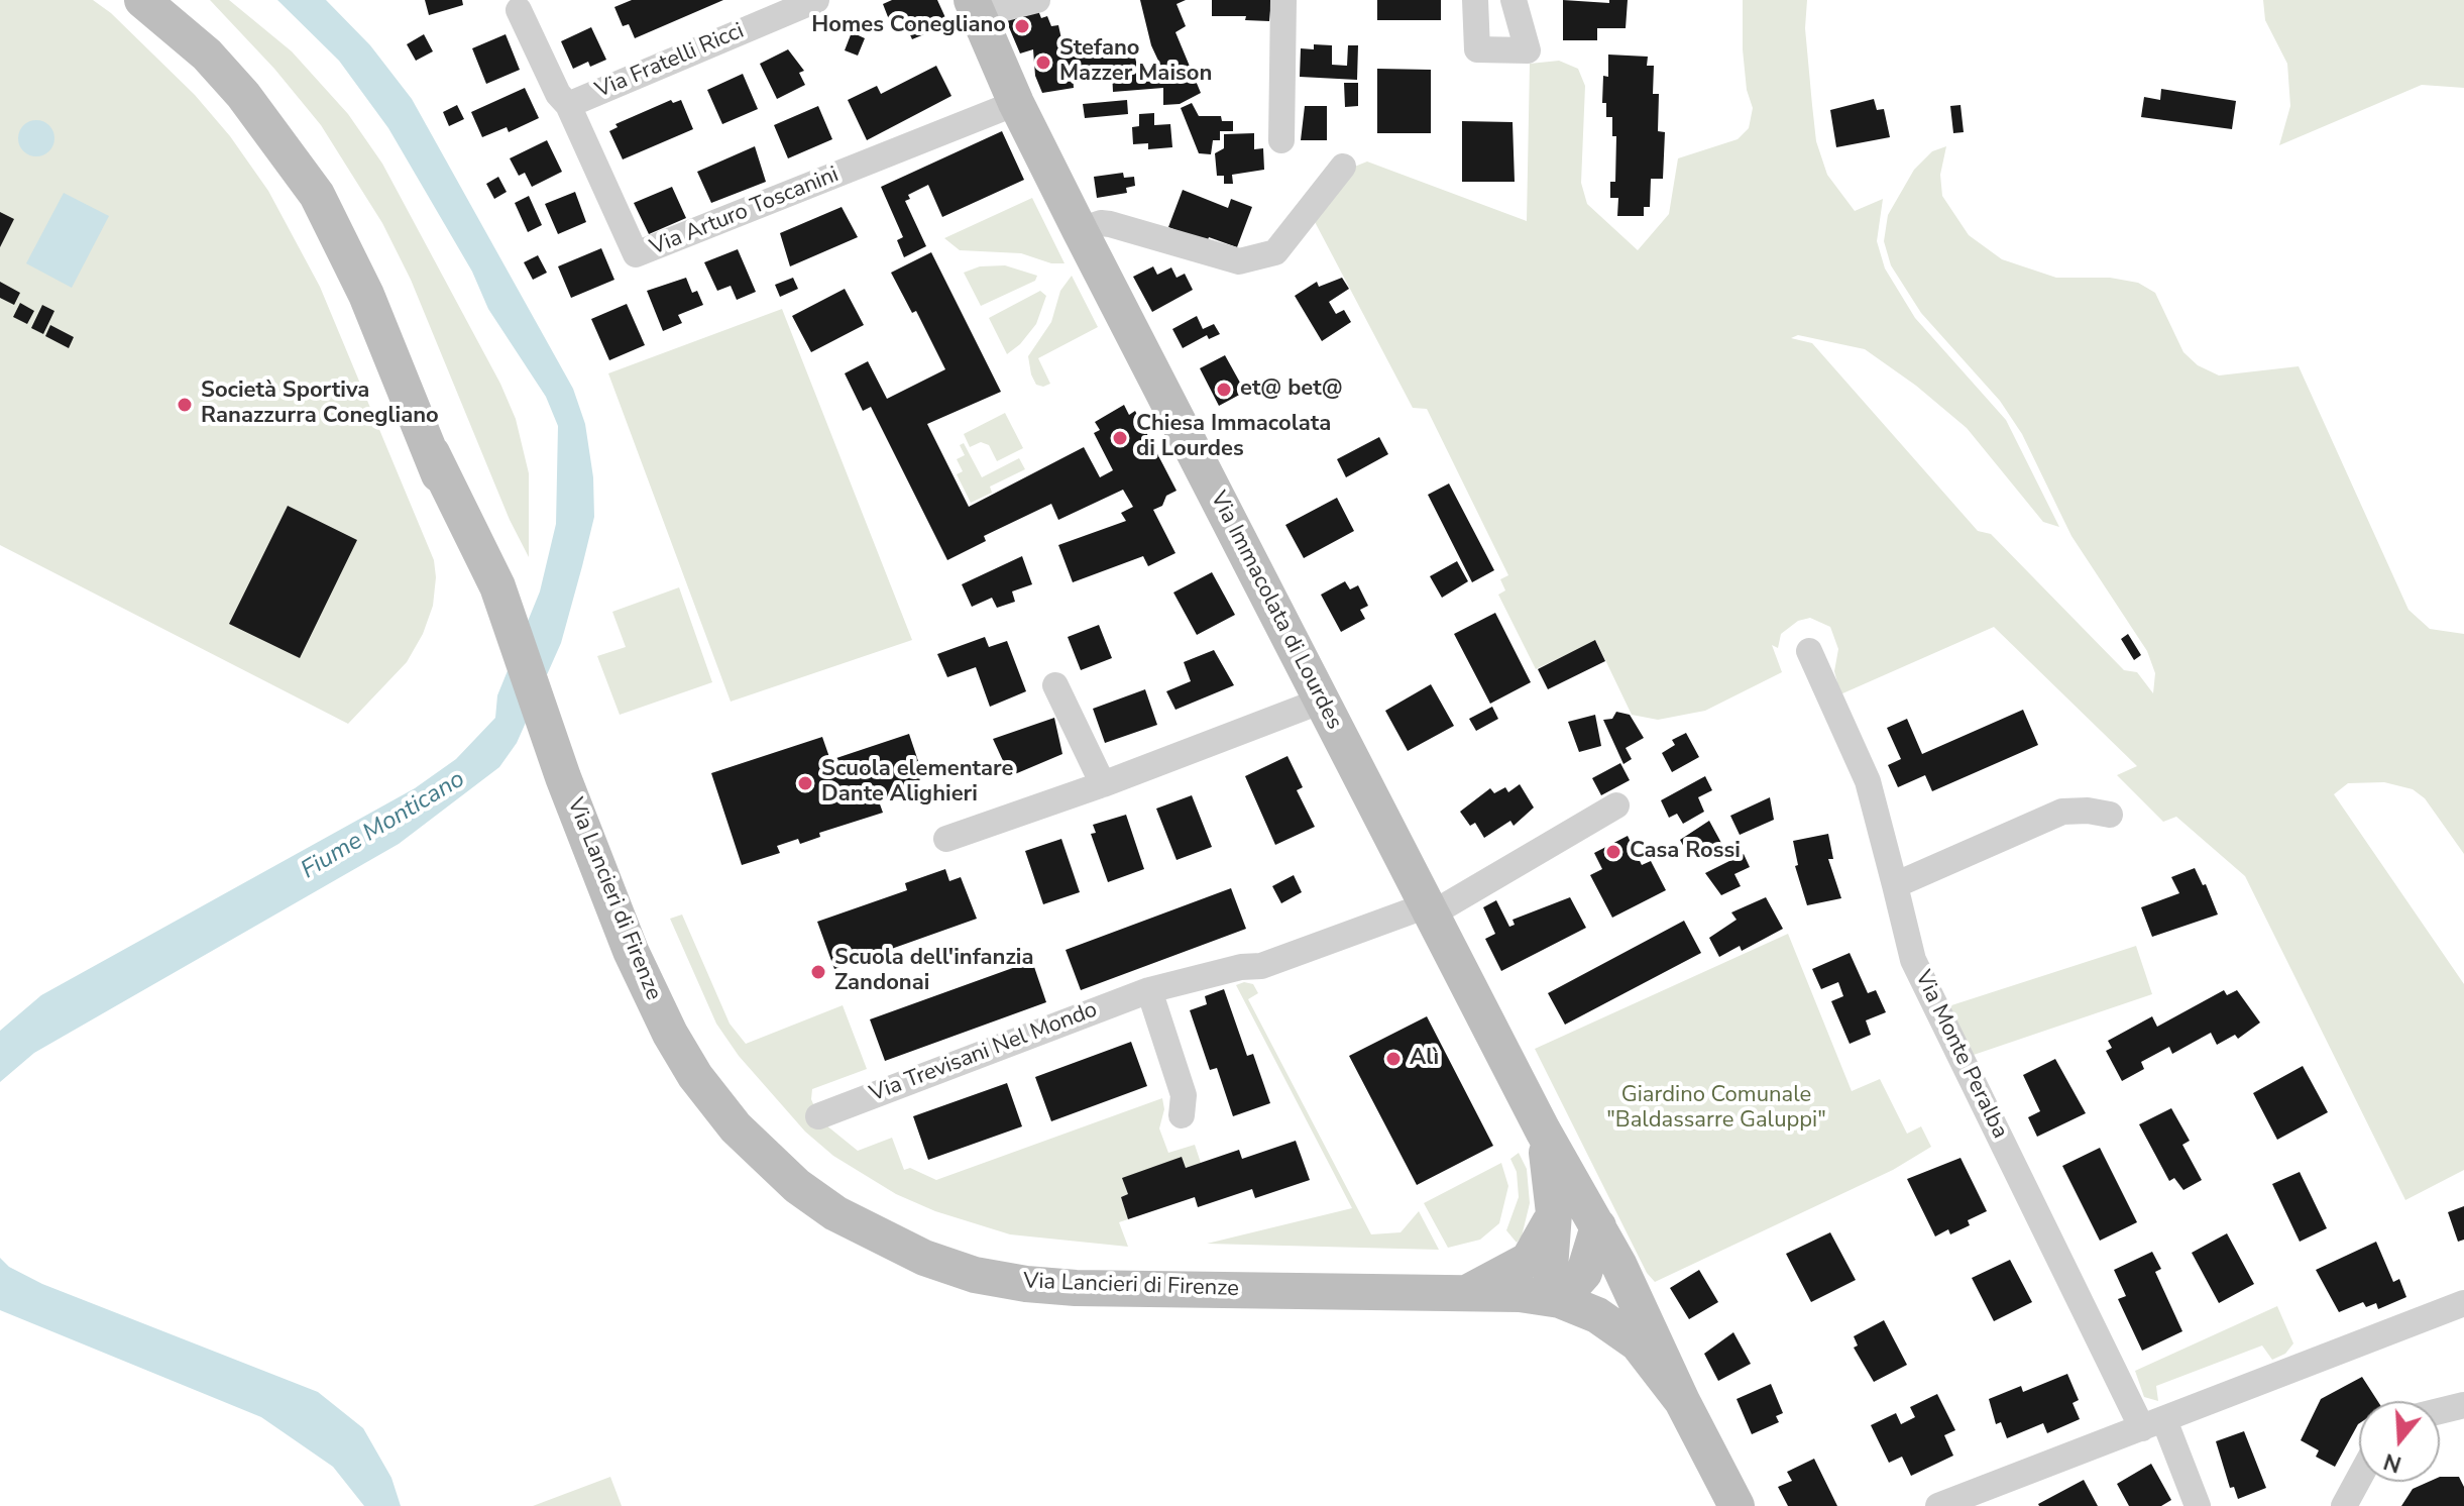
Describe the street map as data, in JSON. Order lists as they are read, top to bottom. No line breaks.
{"streets":{"main road":["Via Immacolata di Lourdes","Via Lancieri di Firenze"],"street":["Via Fratelli Ricci","Via Arturo Toscanini","Via Trevisani Nel Mondo","Via Monte Peralba"]},"crossings":[["Via Fratelli Ricci","Via Arturo Toscanini"],["Via Arturo Toscanini","Via Immacolata di Lourdes"],["Via Immacolata di Lourdes","Via Lancieri di Firenze"],["Via Immacolata di Lourdes","Via Trevisani Nel Mondo"]],"water":["Fiume Monticano"],"parks":["Giardino Comunale \"Baldassarre Galuppi\""],"places":["Homes Conegliano","Stefano Mazzer Maison","et@ bet@","Società Sportiva Ranazzurra Conegliano","Chiesa Immacolata di Lourdes","Scuola elementare Dante Alighieri","Casa Rossi","Scuola dell'infanzia Zandonai","Alì"],"north":"bottom"}
